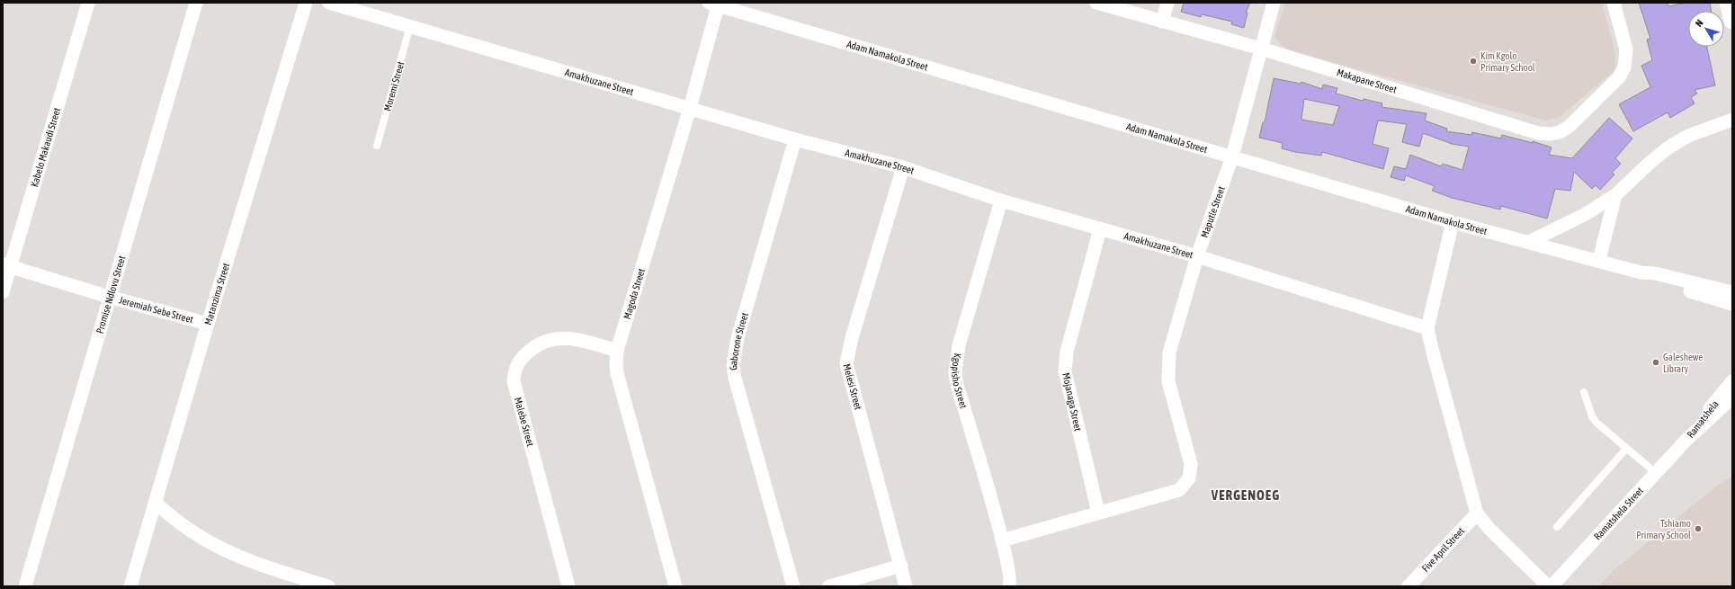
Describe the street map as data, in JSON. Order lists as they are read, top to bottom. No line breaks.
{"streets":{"street":["Adam Namakola Street","Makapane Street","Amakhuzane Street","Kabelo Makaudi Street","Maputle Street","Promise Ndlovu Street","Matanzima Street","Magoda Street","Jeremiah Sebe Street","Gaborone Street","Kgopisho Street","Melesi Street","Mojanaga Street","Ramatshela","Malebe Street","Ramatshela Street","Five April Street"],"lane":["Moremi Street"]},"crossings":[["Adam Namakola Street","Maputle Street"],["Adam Namakola Street","Magoda Street"],["Makapane Street","Maputle Street"],["Amakhuzane Street","Moremi Street"],["Amakhuzane Street","Maputle Street"],["Amakhuzane Street","Magoda Street"],["Amakhuzane Street","Gaborone Street"],["Amakhuzane Street","Kgopisho Street"],["Amakhuzane Street","Melesi Street"],["Amakhuzane Street","Mojanaga Street"],["Kabelo Makaudi Street","Jeremiah Sebe Street"],["Maputle Street","Mojanaga Street"],["Promise Ndlovu Street","Jeremiah Sebe Street"],["Matanzima Street","Jeremiah Sebe Street"],["Magoda Street","Malebe Street"],["Ramatshela","Ramatshela Street"]],"districts":["VERGENOEG"],"places":["Kim Kgolo Primary School","Galeshewe Library","Tshiamo Primary School"],"north":"top left"}
